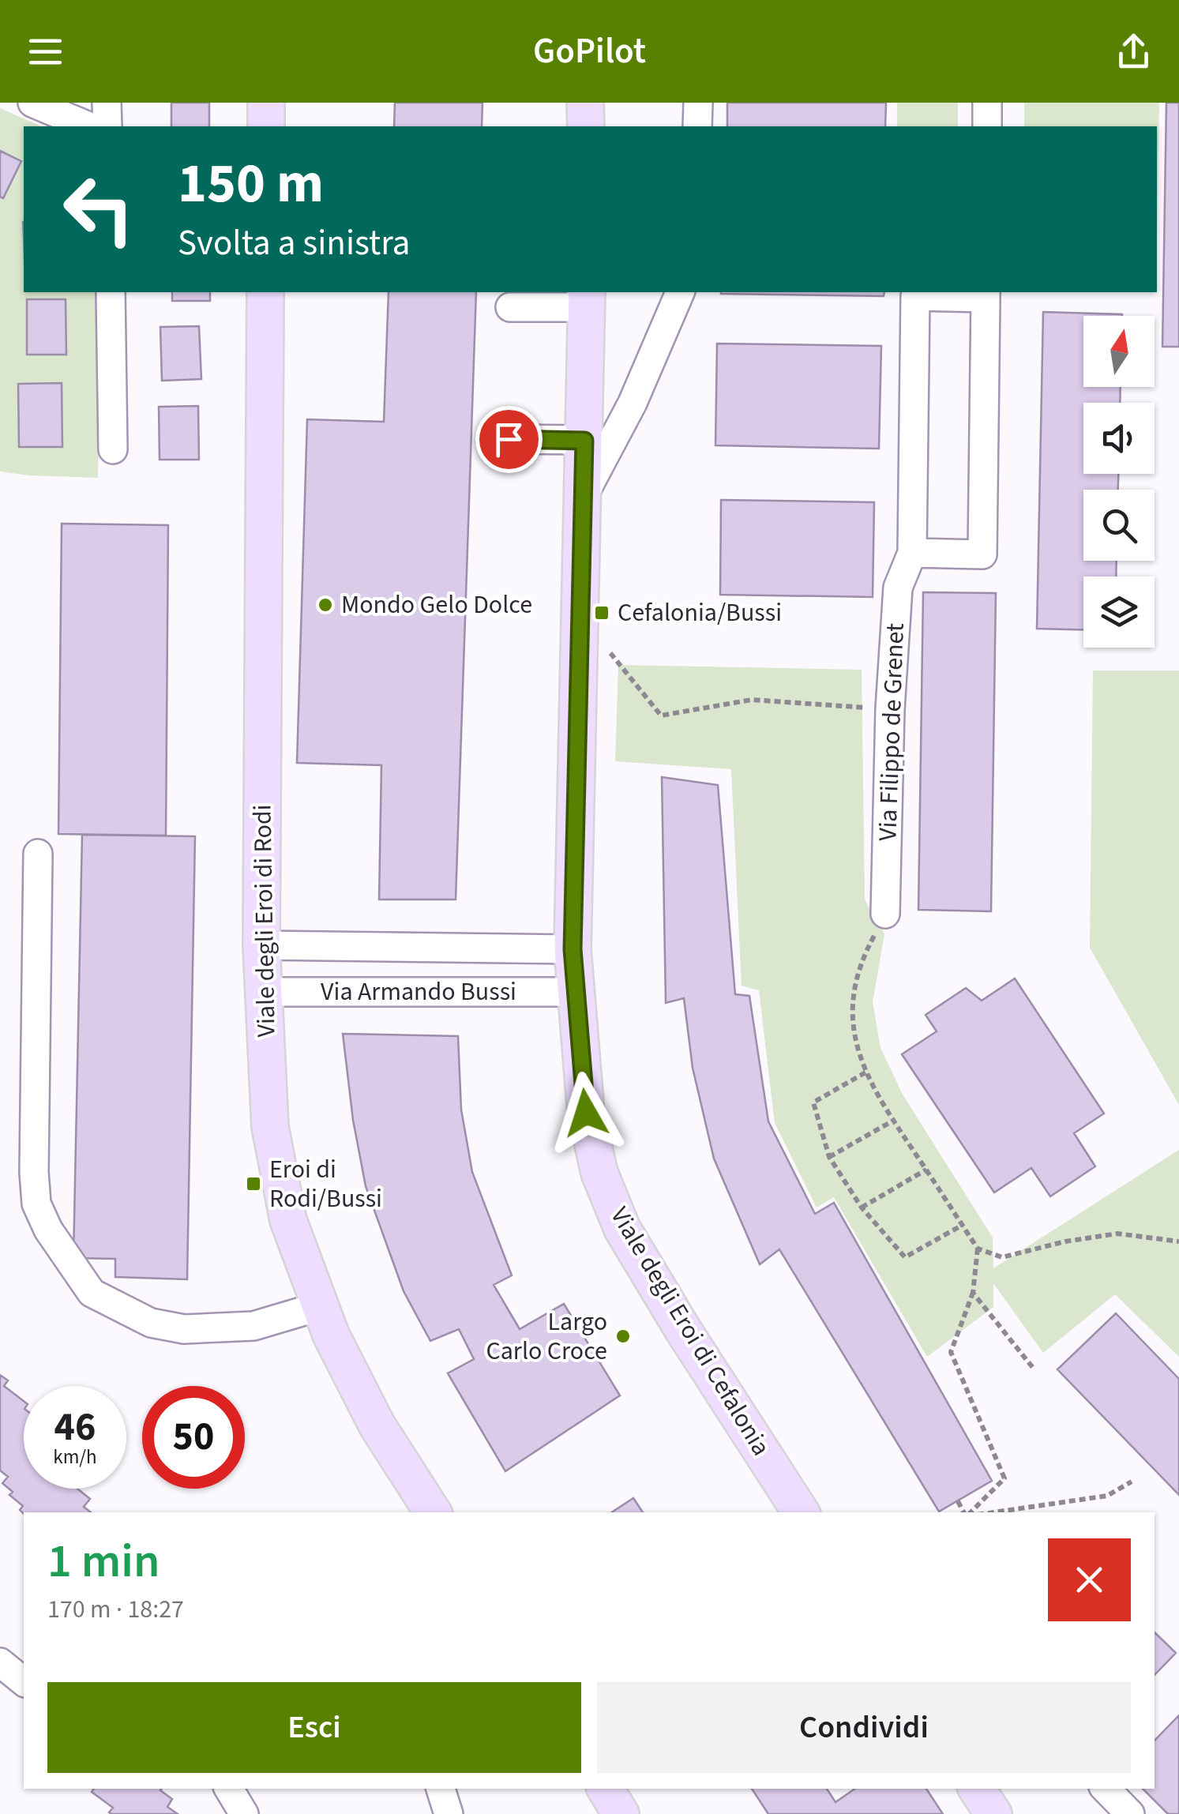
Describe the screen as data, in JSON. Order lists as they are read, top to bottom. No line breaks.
{"streets":{"main road":["Viale degli Eroi di Rodi","Viale degli Eroi di Cefalonia"],"street":["Via Filippo de Grenet","Via Armando Bussi"]},"crossings":[["Viale degli Eroi di Rodi","Via Armando Bussi"],["Via Armando Bussi","Viale degli Eroi di Cefalonia"]],"places":{"other":["Mondo Gelo Dolce","Largo Carlo Croce"],"transit":["Cefalonia/Bussi","Eroi di Rodi/Bussi"]},"north":"top","page":{"header":"GoPilot","turn":["150 m","Svolta a sinistra"],"speed":"46 km/h","limit":"50","heading":["1 min","170 m · 18:27"],"buttons":["Esci","Condividi"]}}
